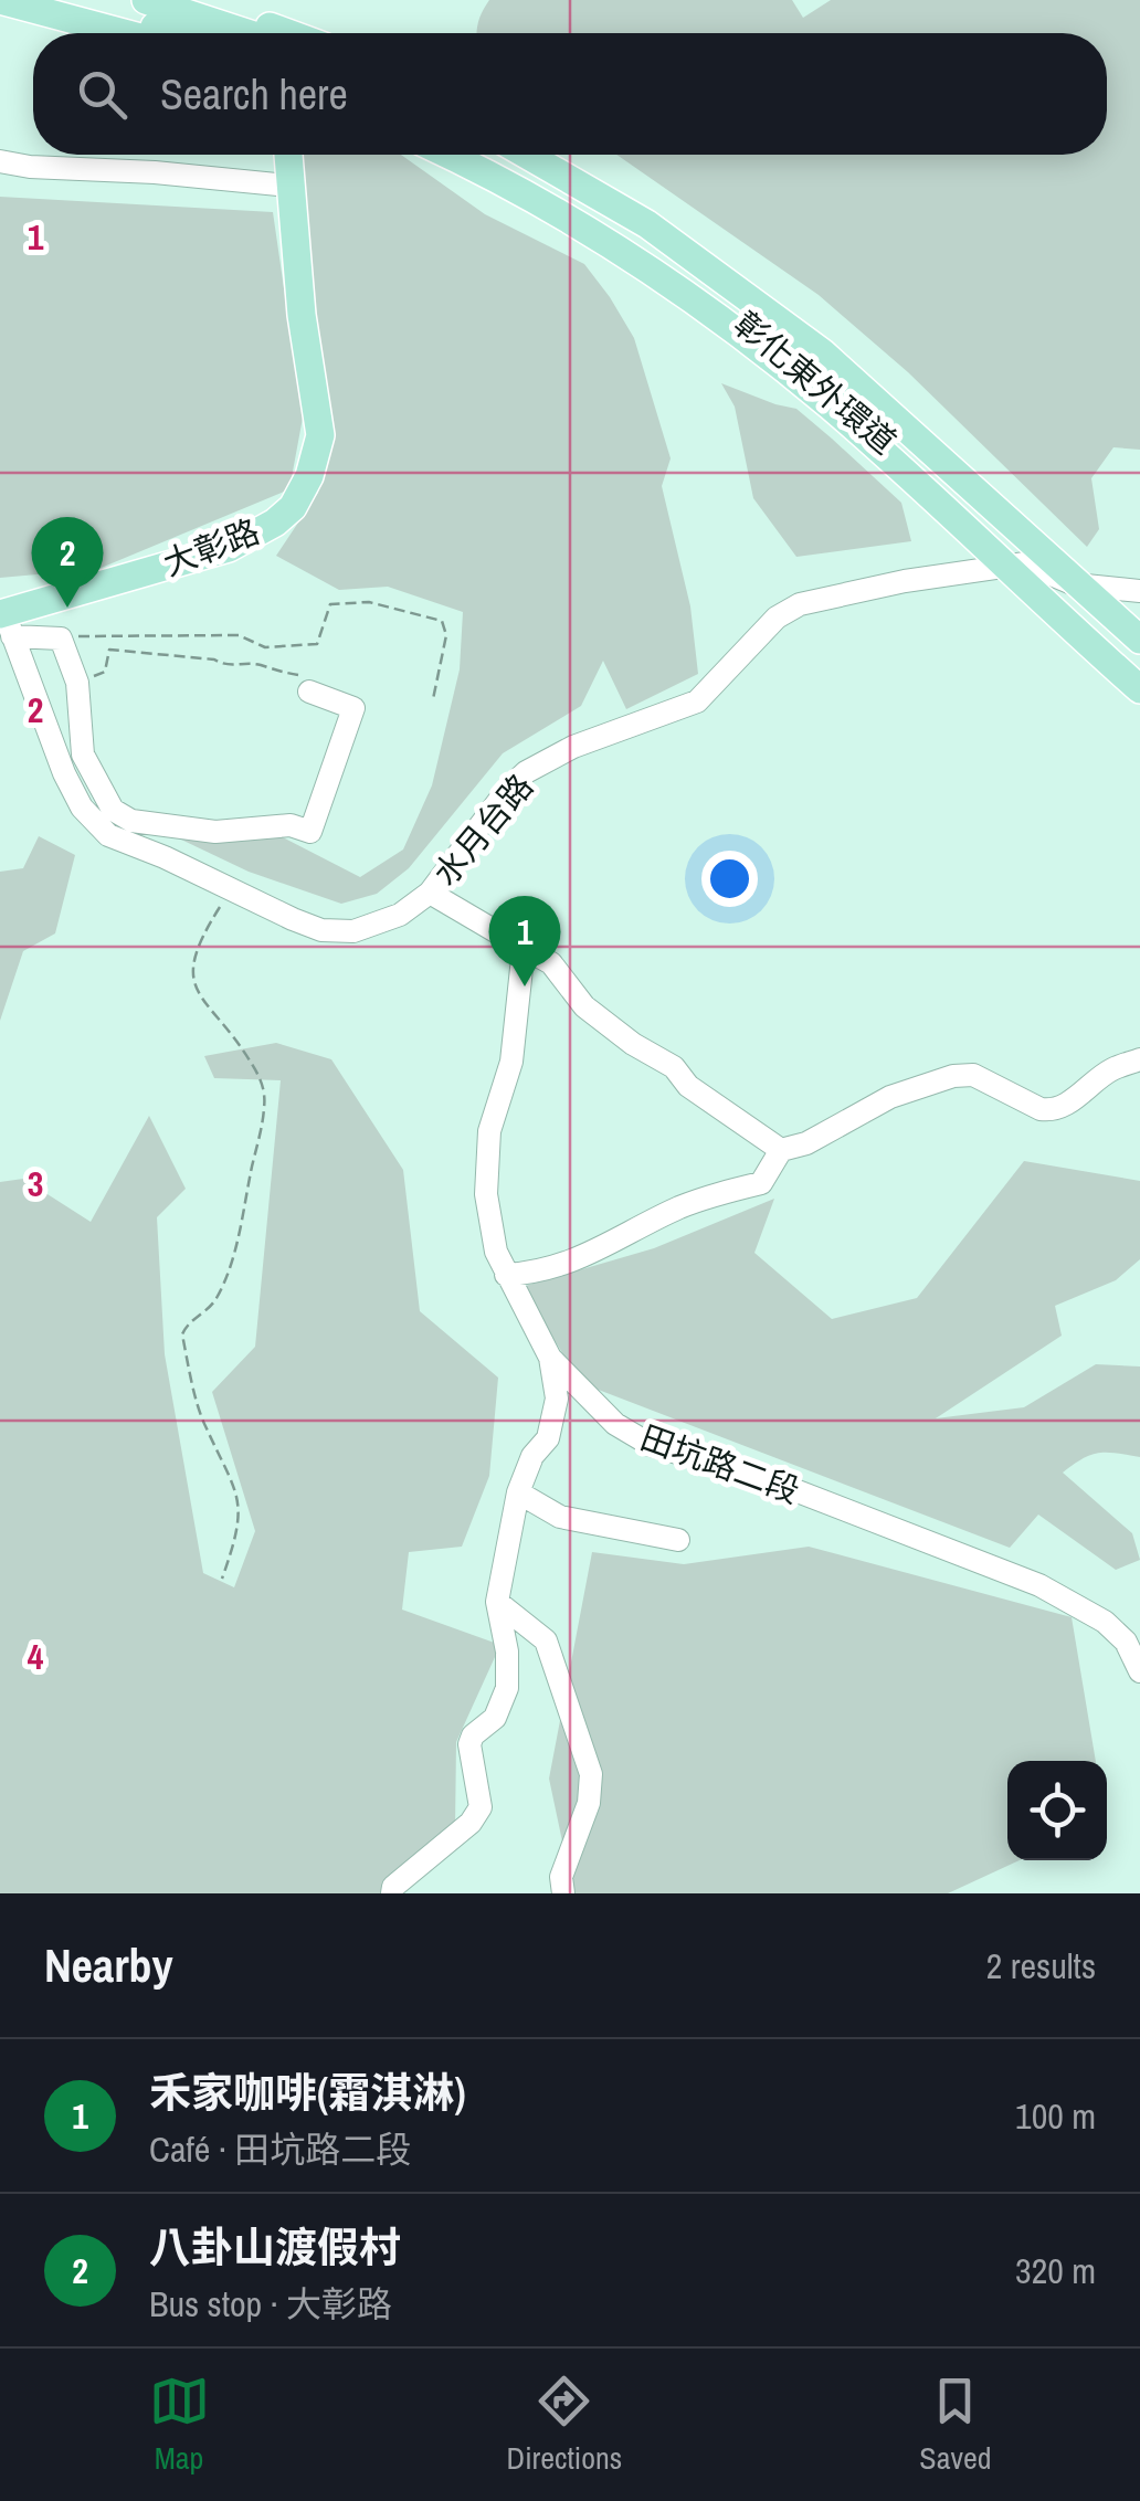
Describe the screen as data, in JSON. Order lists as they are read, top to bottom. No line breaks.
{"streets":{"main road":["彰化東外環道","大彰路"],"street":["水月台路","田坑路二段"]},"crossings":[["彰化東外環道","水月台路"],["大彰路","水月台路"]],"page":{"search":"Search here","pins":["2","1"],"heading":["Nearby","2 results"],"list":[{"mark":"1","name":"禾家咖啡(霜淇淋)","note":"Café · 田坑路二段","value":"100 m"},{"mark":"2","name":"八卦山渡假村","note":"Bus stop · 大彰路","value":"320 m"}],"nav":["Map","Directions","Saved"]},"grid":{"rows":["1","2","3","4"]}}
